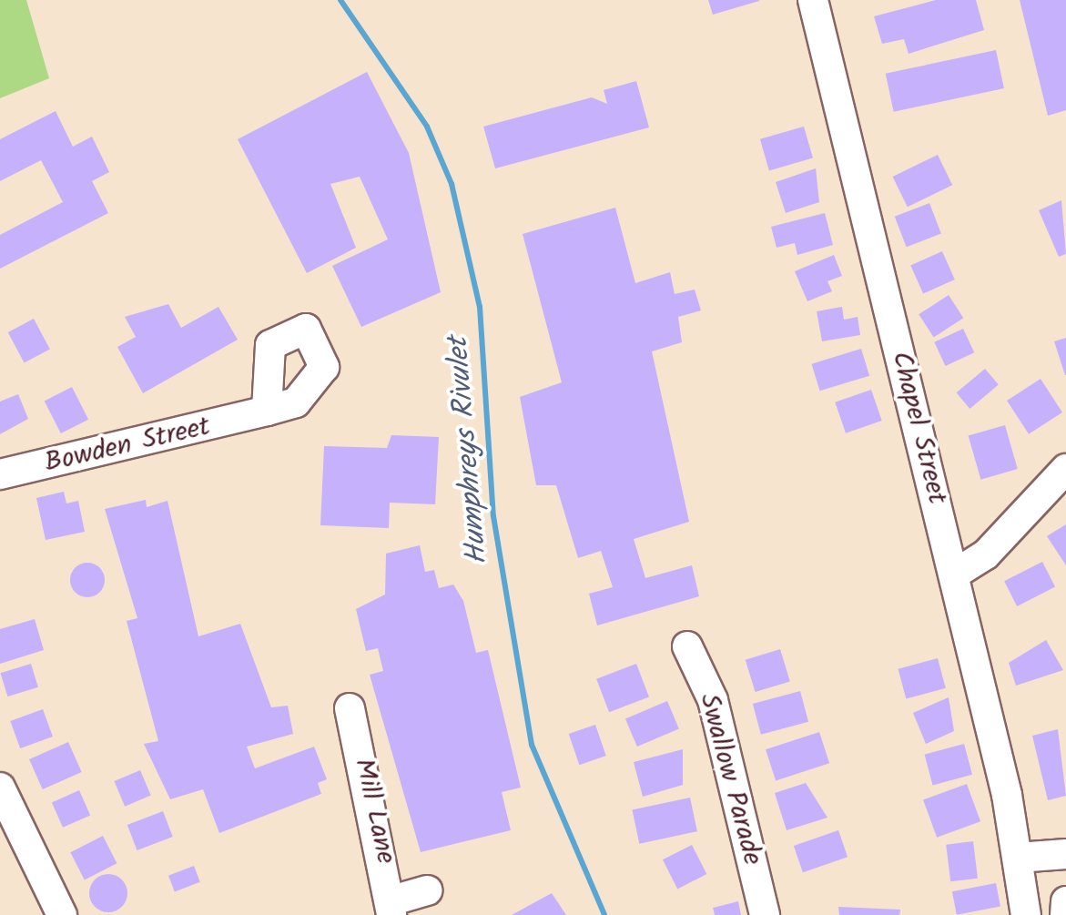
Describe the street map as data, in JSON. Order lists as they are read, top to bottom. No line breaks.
{"streets":{"street":["Chapel Street","Bowden Street","Swallow Parade","Mill Lane"]},"water":["Humphreys Rivulet"]}
